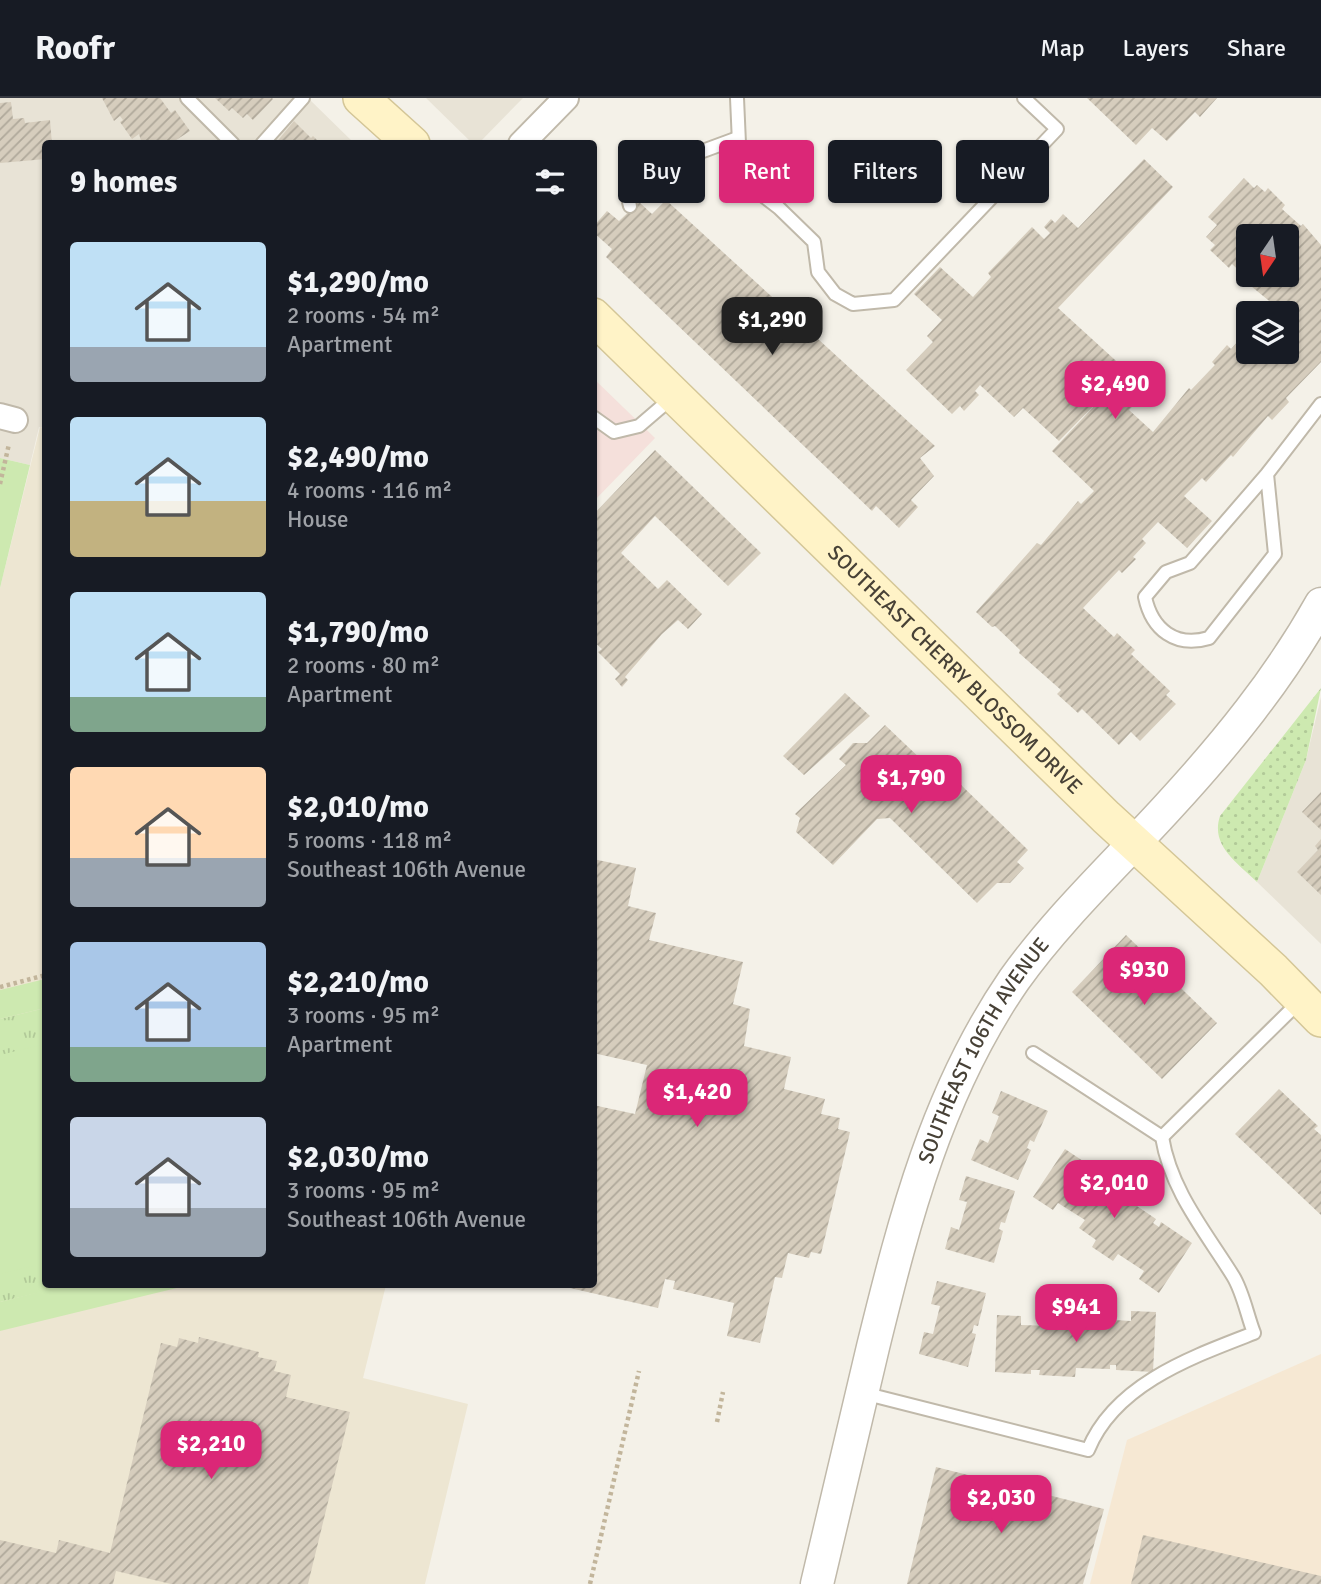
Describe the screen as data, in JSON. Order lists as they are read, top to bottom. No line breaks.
{"streets":{"main road":["SOUTHEAST CHERRY BLOSSOM DRIVE"],"street":["SOUTHEAST 106TH AVENUE"]},"crossings":[["SOUTHEAST CHERRY BLOSSOM DRIVE","SOUTHEAST 106TH AVENUE"]],"north":"bottom","page":{"header":"Roofr","nav":["Map","Layers","Share"],"chip":["Buy","Rent","Filters","New"],"heading":"9 homes","list":[{"name":"$1,290/mo","note":"2 rooms · 54 m² · Apartment"},{"name":"$2,490/mo","note":"4 rooms · 116 m² · House"},{"name":"$1,790/mo","note":"2 rooms · 80 m² · Apartment"},{"name":"$2,010/mo","note":"5 rooms · 118 m² · Southeast 106th Avenue"},{"name":"$2,210/mo","note":"3 rooms · 95 m² · Apartment"},{"name":"$2,030/mo","note":"3 rooms · 95 m² · Southeast 106th Avenue"}],"price":["$1,290","$2,490","$1,790","$930","$1,420","$2,010","$941","$2,210","$2,030"]}}
